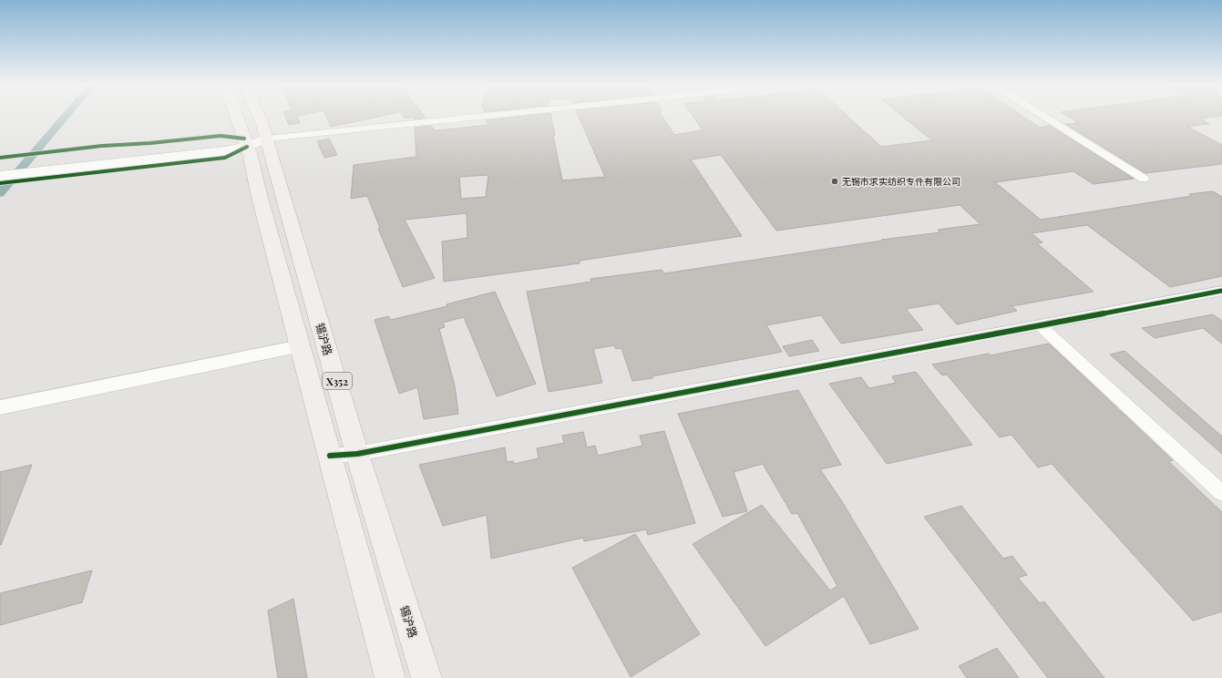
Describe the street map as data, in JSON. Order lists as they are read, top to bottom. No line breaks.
{"streets":{"main road":["锡沪路","X352"]},"places":["无锡市求实纺织专件有限公司"]}
